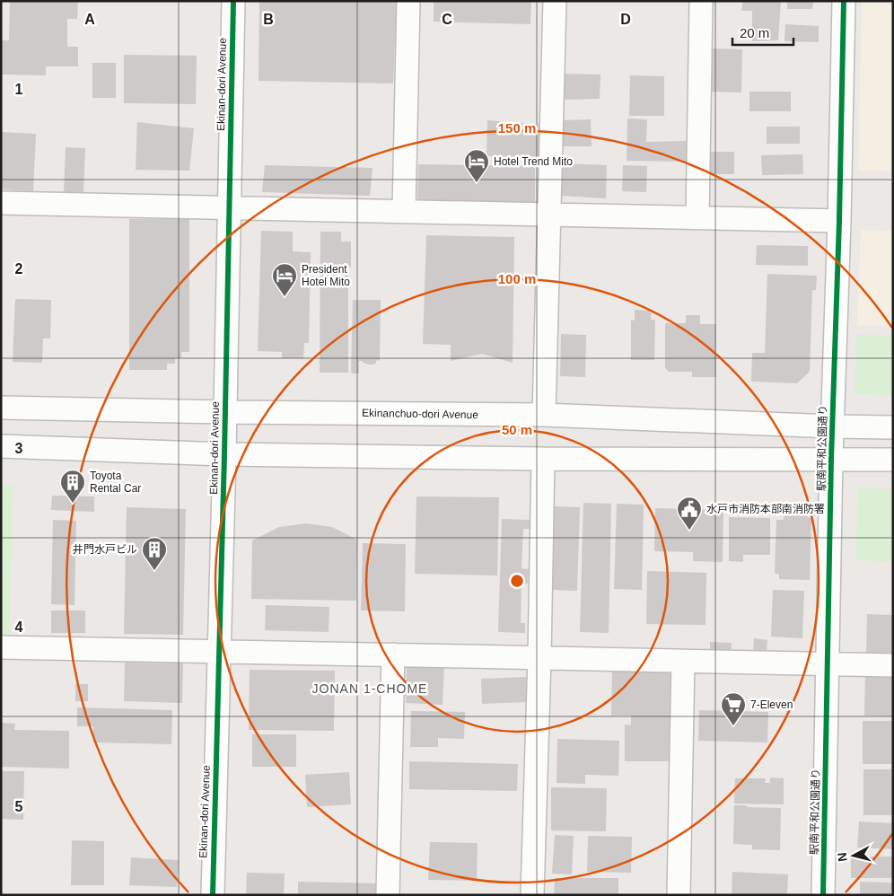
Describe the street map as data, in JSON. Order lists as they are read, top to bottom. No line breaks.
{"streets":{"street":["Ekinan-dori Avenue","Ekinanchuo-dori Avenue","駅南平和公園通り"]},"crossings":[["Ekinan-dori Avenue","Ekinanchuo-dori Avenue"],["Ekinanchuo-dori Avenue","駅南平和公園通り"]],"districts":["JONAN 1-CHOME"],"places":{"hotel":["Hotel Trend Mito","President Hotel Mito"],"building":["Toyota Rental Car","井門水戸ビル"],"public building":["水戸市消防本部南消防署"],"supermarket":["7-Eleven"]},"scale_bar":"20 m","north":"left","grid":{"columns":["A","B","C","D"],"rows":["1","2","3","4","5"]},"rings":["150 m","100 m","50 m"]}
